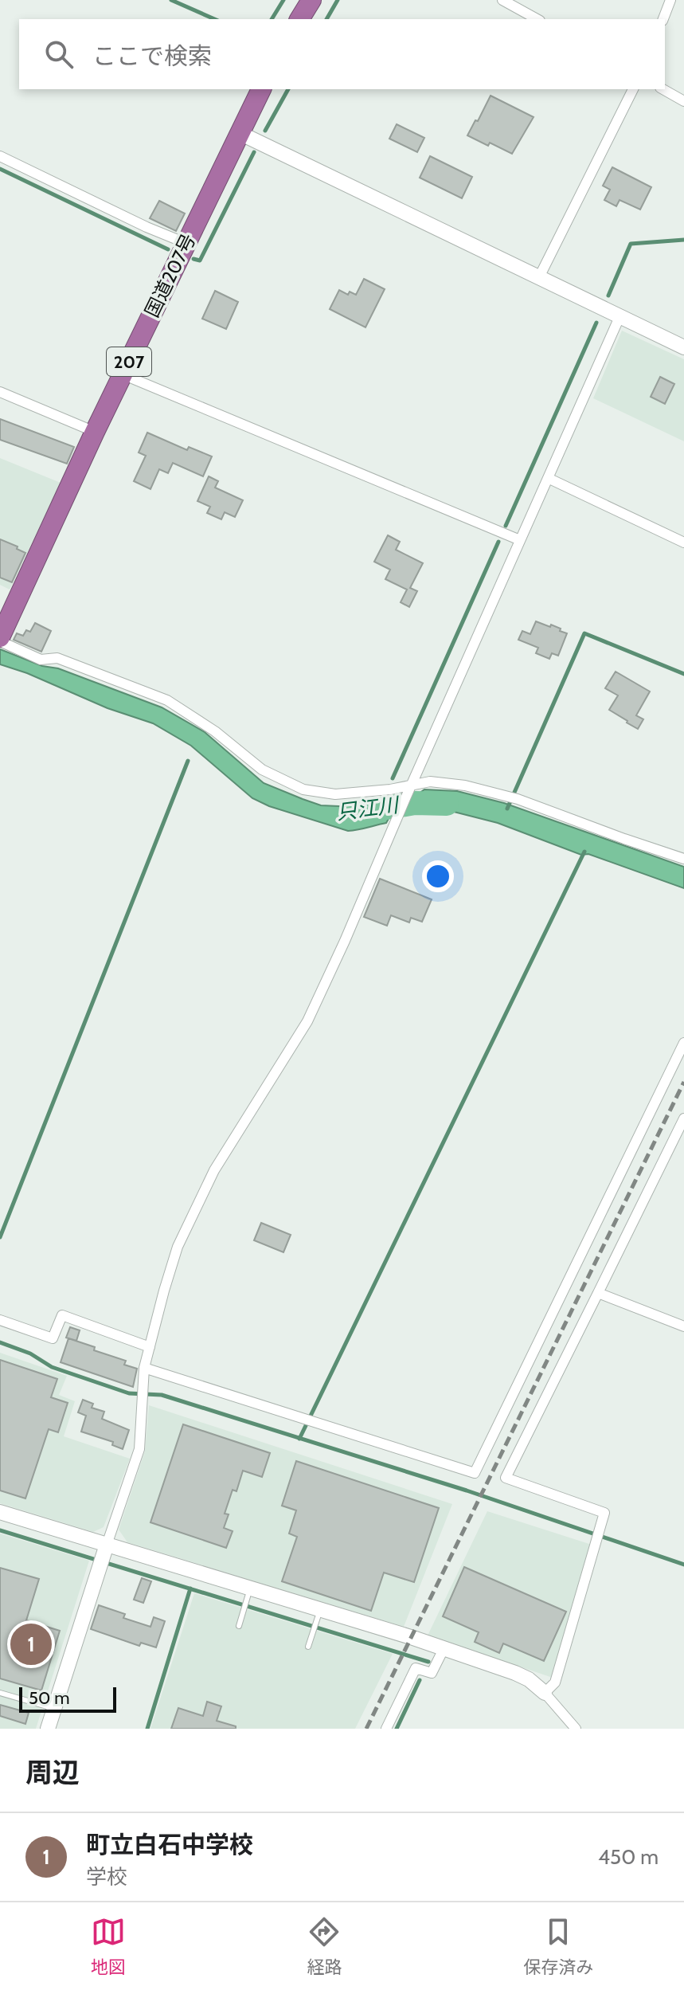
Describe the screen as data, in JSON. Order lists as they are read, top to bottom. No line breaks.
{"streets":{"highway":["国道207号","207"]},"water":["只江川"],"scale_bar":"50 m","page":{"search":"ここで検索","pins":"1","scale":"50 m","heading":"周辺","list":[{"mark":"1","name":"町立白石中学校","note":"学校","value":"450 m"}],"nav":["地図","経路","保存済み"]}}
